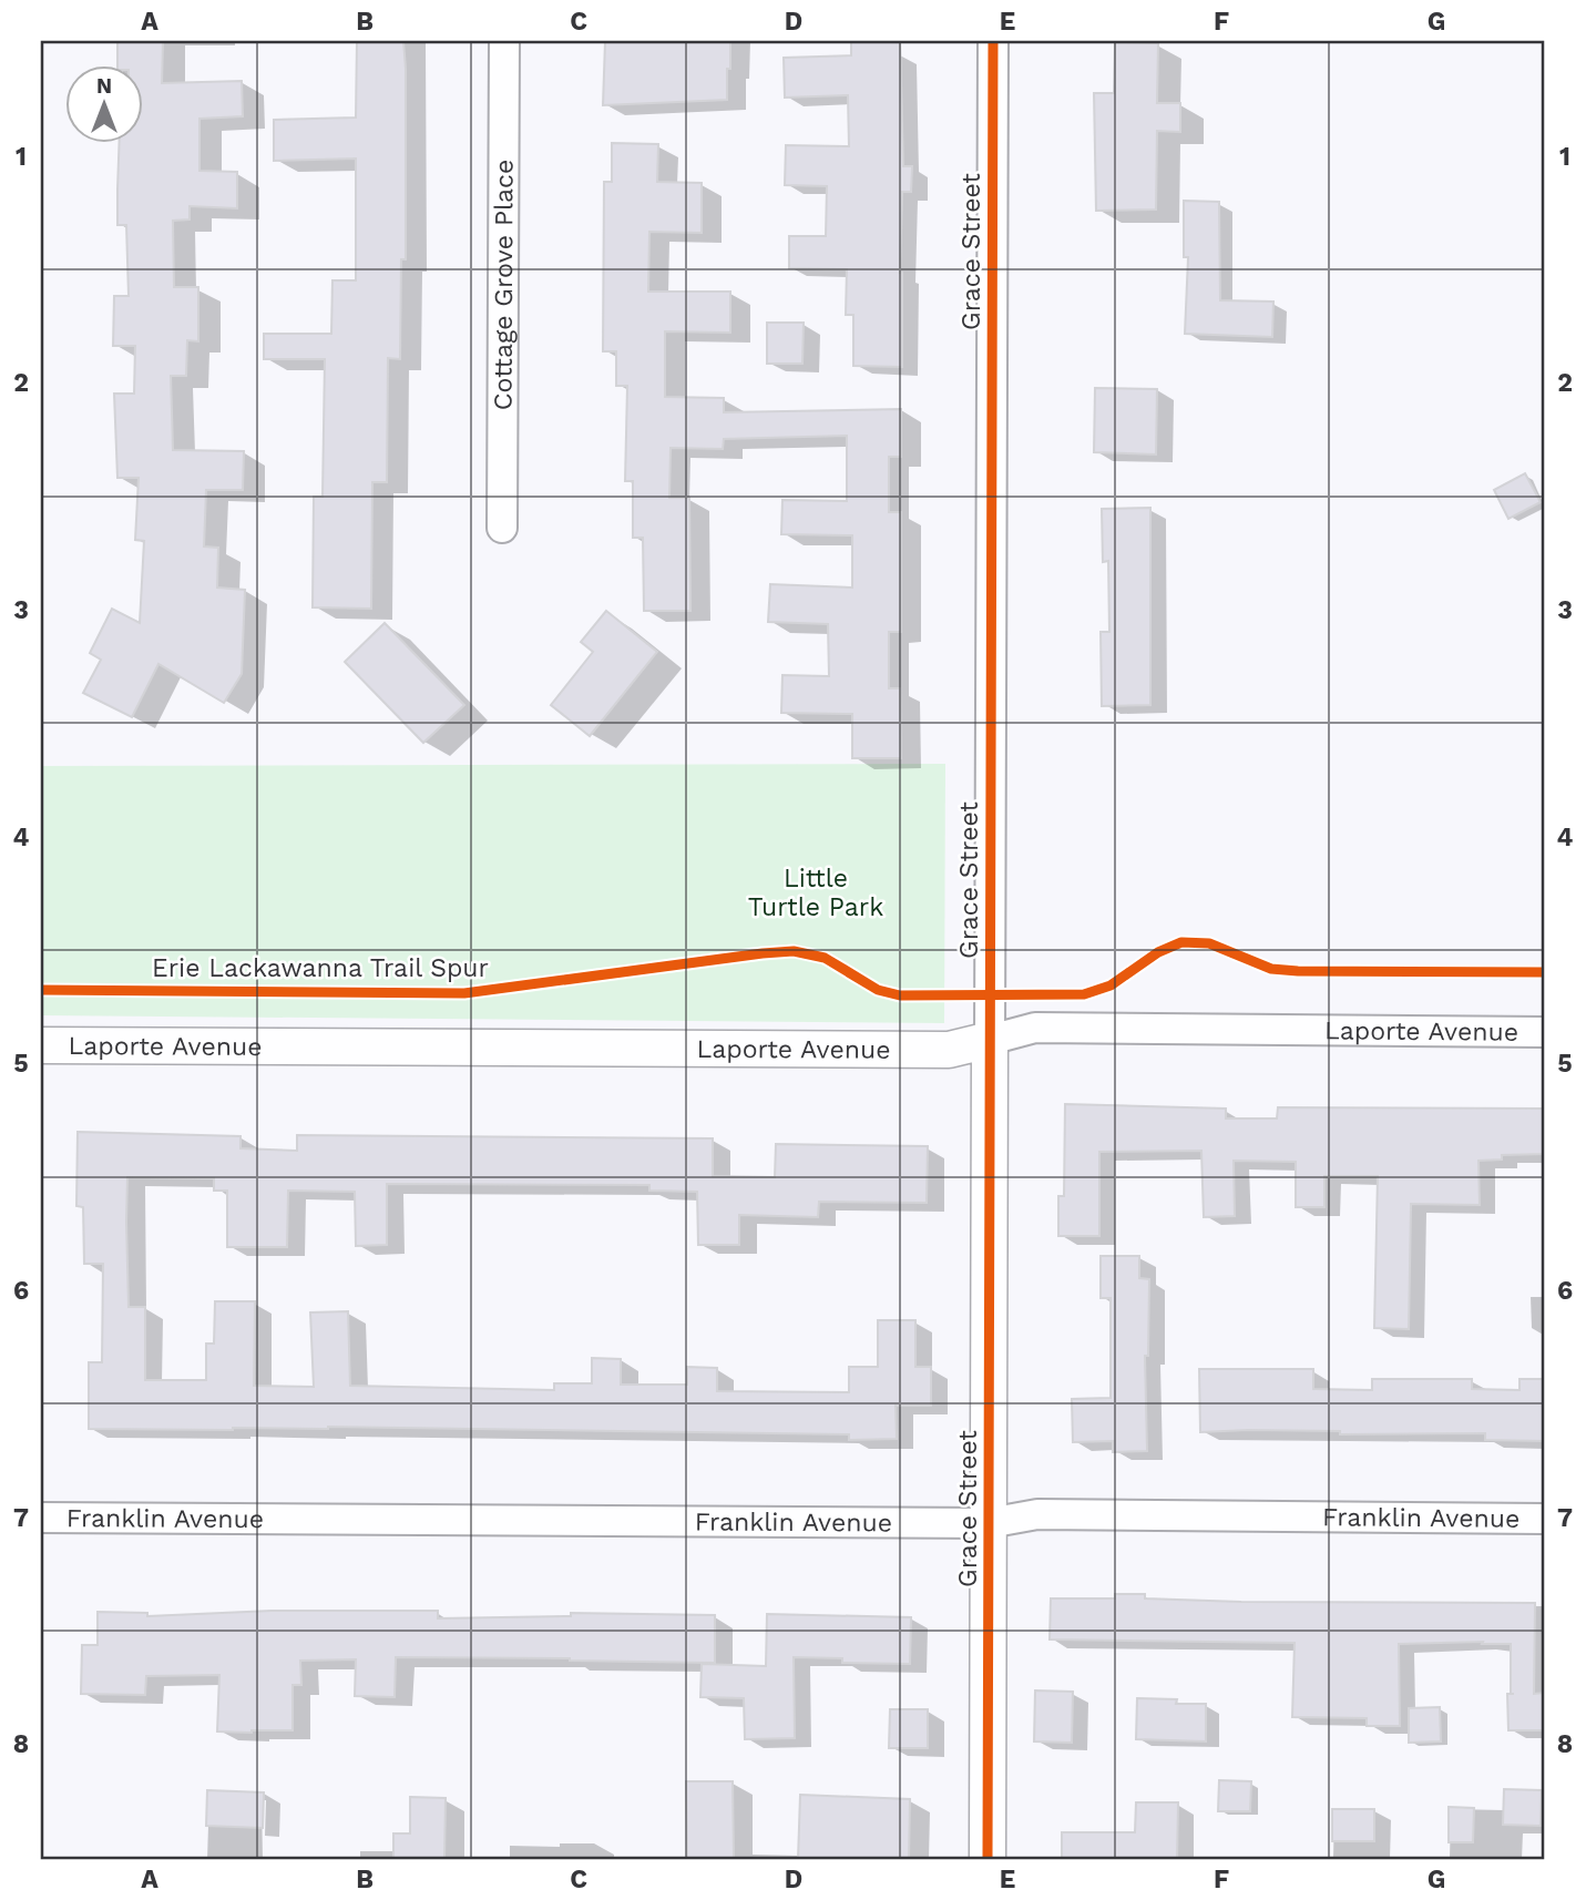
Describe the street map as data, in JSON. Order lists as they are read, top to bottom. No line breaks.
{"streets":{"street":["Grace Street","Cottage Grove Place","Laporte Avenue","Franklin Avenue"],"cycle path":["Erie Lackawanna Trail Spur"]},"crossings":[["Grace Street","Laporte Avenue"],["Grace Street","Franklin Avenue"]],"parks":["Little Turtle Park"],"north":"top","grid":{"columns":["A","B","C","D","E","F","G"],"rows":["1","2","3","4","5","6","7","8"]}}
